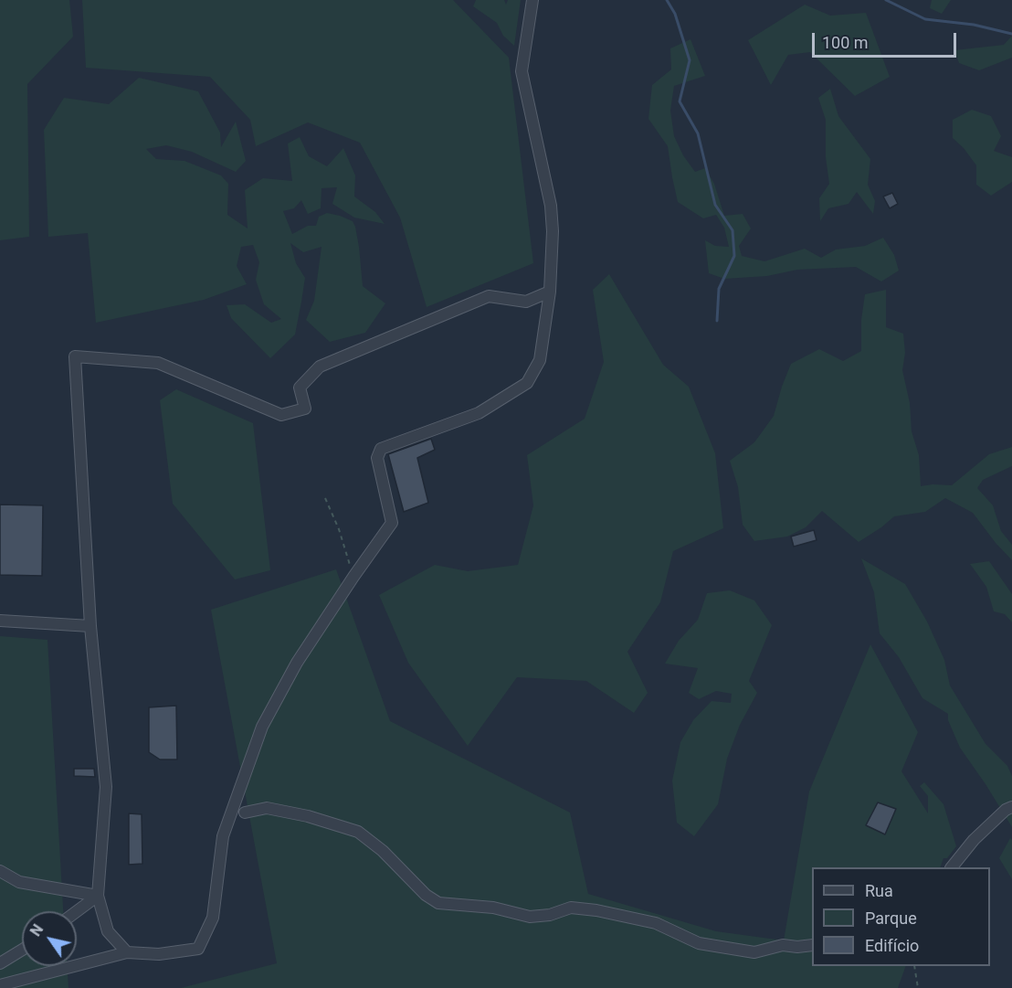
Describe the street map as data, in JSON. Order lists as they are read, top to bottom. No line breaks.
{"legend":["Rua","Parque","Edifício"],"scale_bar":"100 m","north":"top left"}
